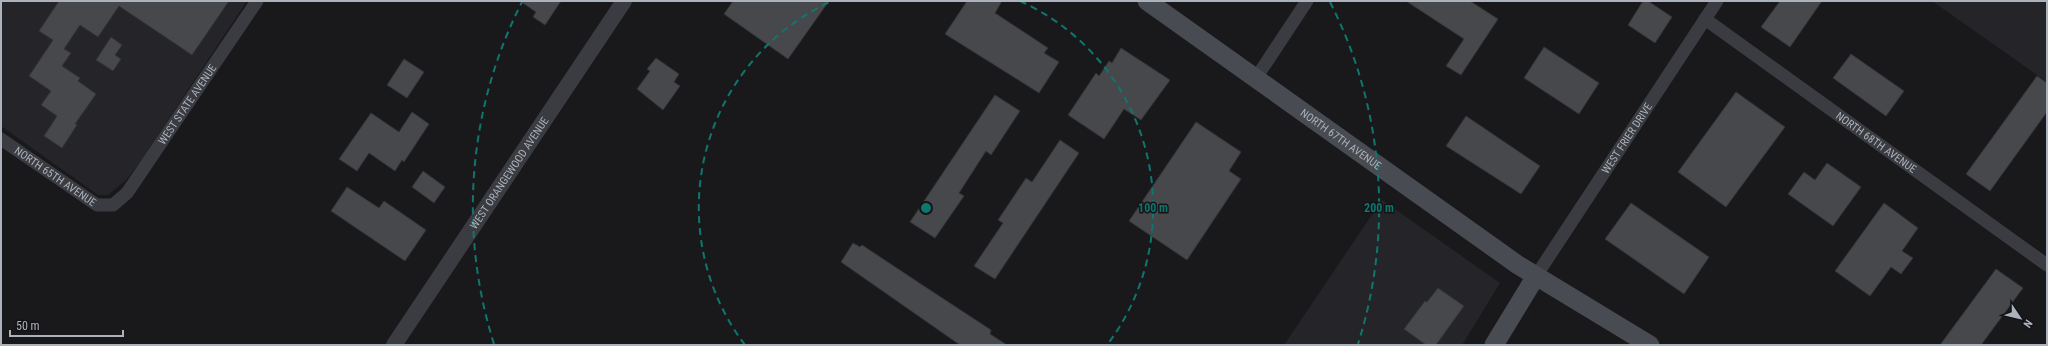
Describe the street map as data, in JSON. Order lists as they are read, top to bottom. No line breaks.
{"streets":{"main road":["NORTH 67TH AVENUE"],"street":["WEST STATE AVENUE","WEST FRIER DRIVE","NORTH 68TH AVENUE","WEST ORANGEWOOD AVENUE","NORTH 65TH AVENUE"]},"crossings":[["WEST STATE AVENUE","NORTH 65TH AVENUE"],["NORTH 67TH AVENUE","WEST FRIER DRIVE"],["WEST FRIER DRIVE","NORTH 68TH AVENUE"]],"scale_bar":"50 m","north":"bottom right","rings":["100 m","200 m"]}
